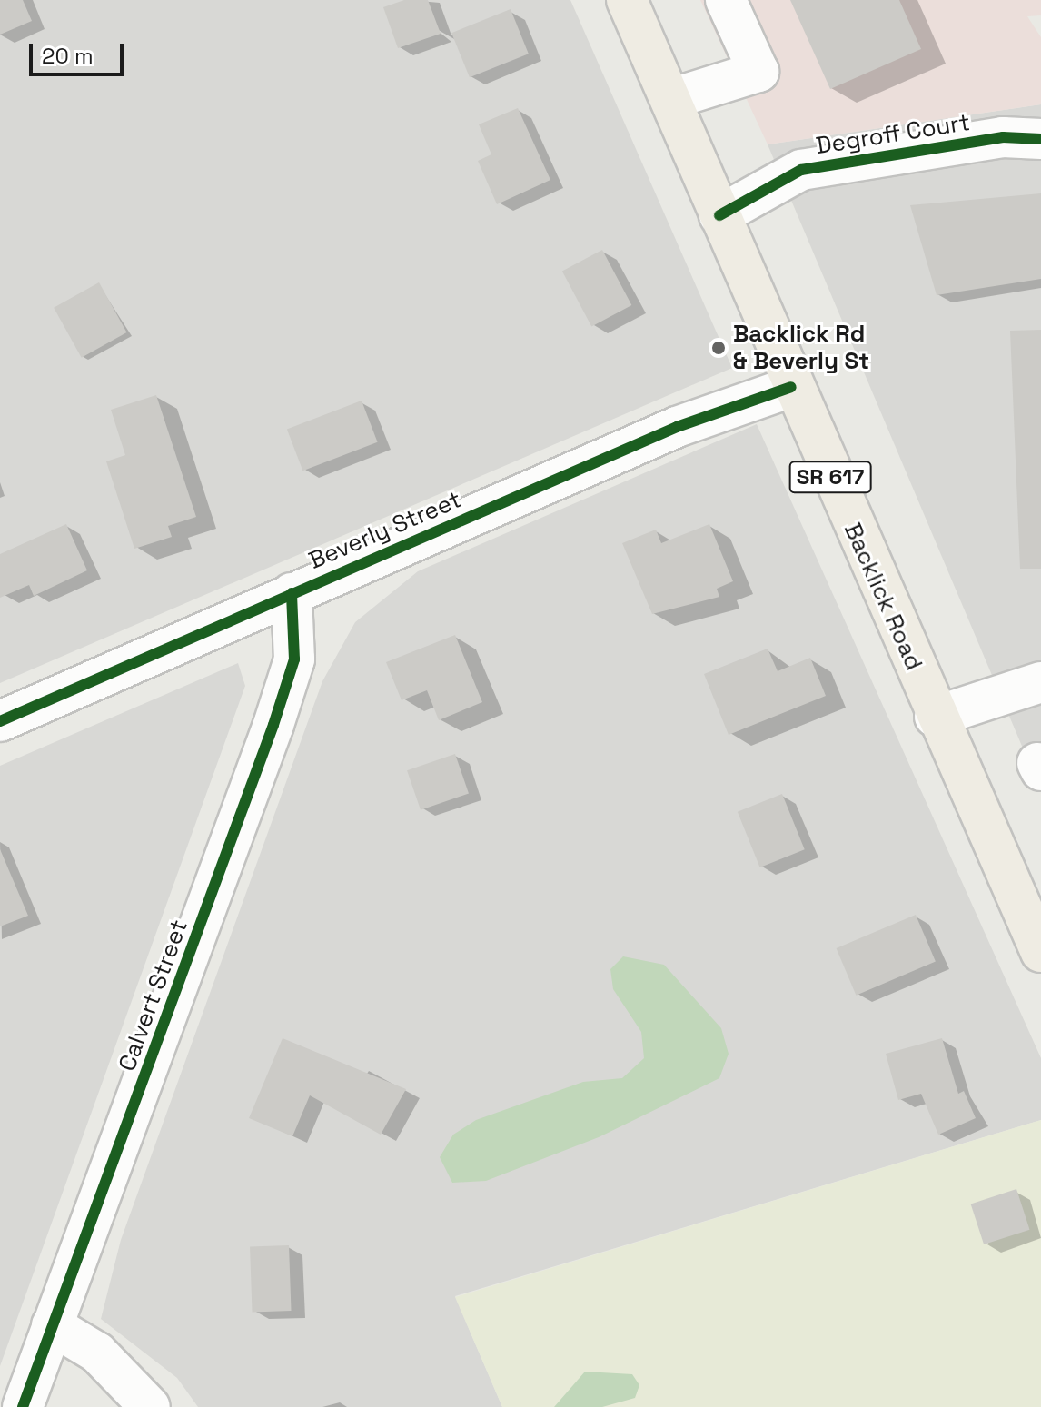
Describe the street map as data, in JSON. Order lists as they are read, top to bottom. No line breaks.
{"streets":{"main road":["SR 617","Backlick Road"],"street":["Degroff Court","Beverly Street","Calvert Street"]},"crossings":[["Degroff Court","Backlick Road"],["Beverly Street","Backlick Road"],["Beverly Street","Calvert Street"]],"places":["Backlick Rd & Beverly St"],"scale_bar":"20 m"}
